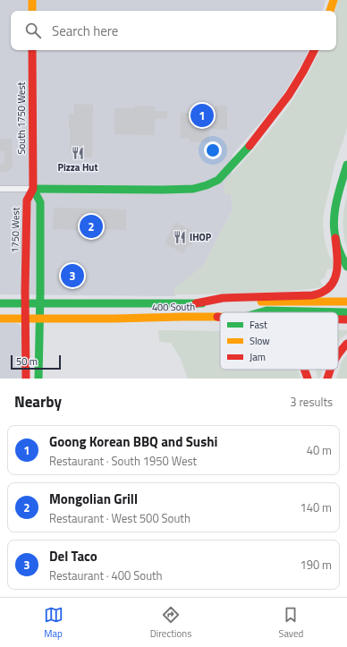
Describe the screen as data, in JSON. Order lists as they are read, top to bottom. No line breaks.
{"streets":{"main road":["South 1750 West","1750 West","400 South"]},"crossings":[["South 1750 West","1750 West"],["1750 West","400 South"]],"places":{"restaurant":["Pizza Hut","IHOP"]},"legend":["Fast","Slow","Jam"],"scale_bar":"50 m","page":{"search":"Search here","pins":["1","2","3"],"scale":"50 m","heading":["Nearby","3 results"],"list":[{"mark":"1","name":"Goong Korean BBQ and Sushi","note":"Restaurant · South 1950 West","value":"40 m"},{"mark":"2","name":"Mongolian Grill","note":"Restaurant · West 500 South","value":"140 m"},{"mark":"3","name":"Del Taco","note":"Restaurant · 400 South","value":"190 m"}],"nav":["Map","Directions","Saved"]}}
